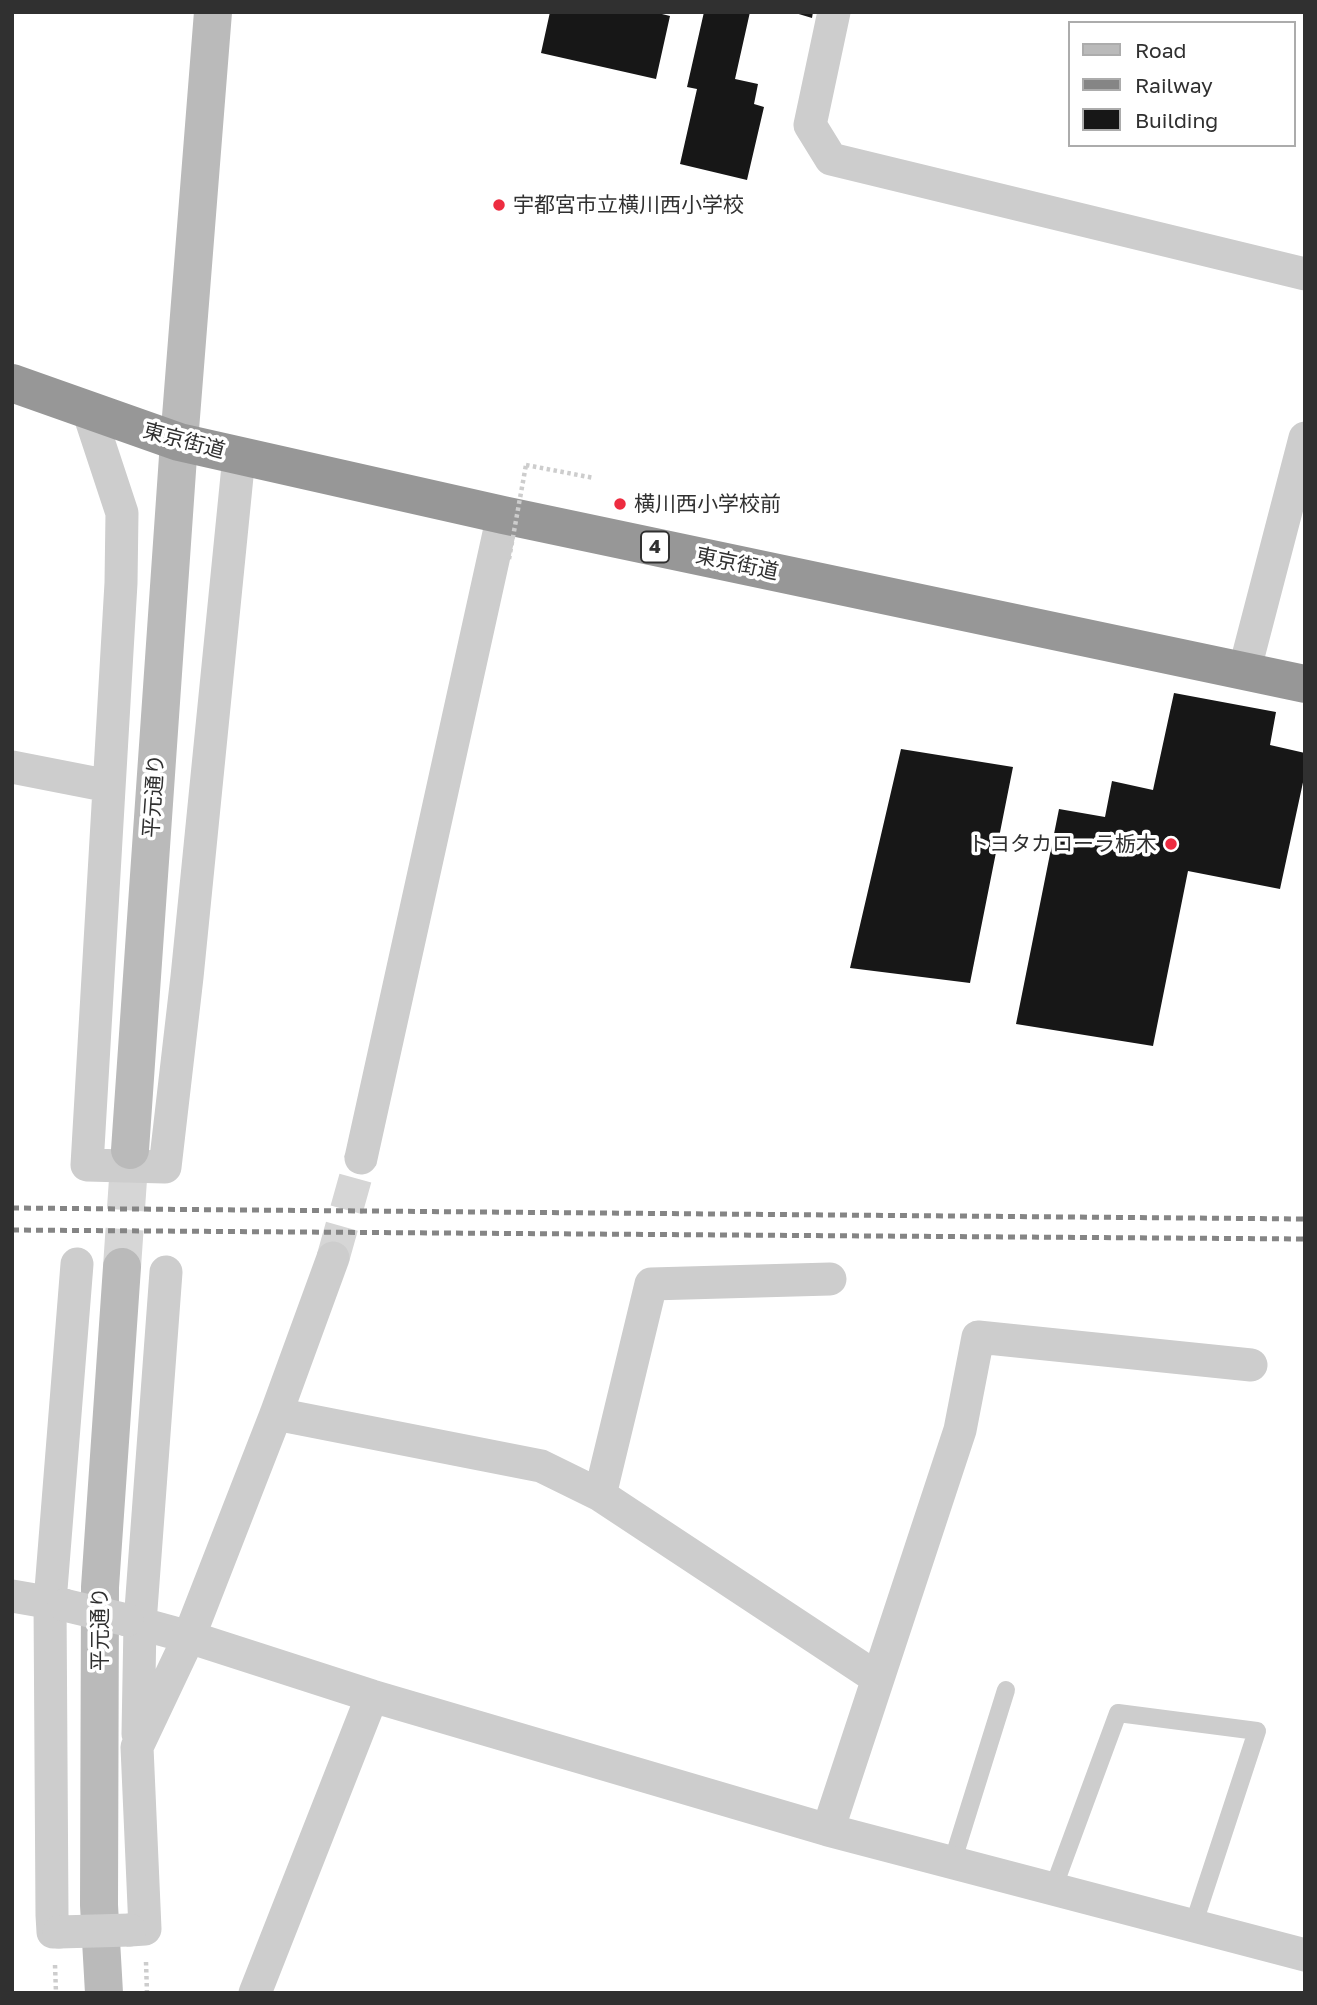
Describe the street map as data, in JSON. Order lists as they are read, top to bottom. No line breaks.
{"streets":{"highway":["東京街道","4"],"street":["平元通り"]},"crossings":[["東京街道","平元通り"]],"places":["宇都宮市立横川西小学校","横川西小学校前","トヨタカローラ栃木"],"legend":["Road","Railway","Building"]}
